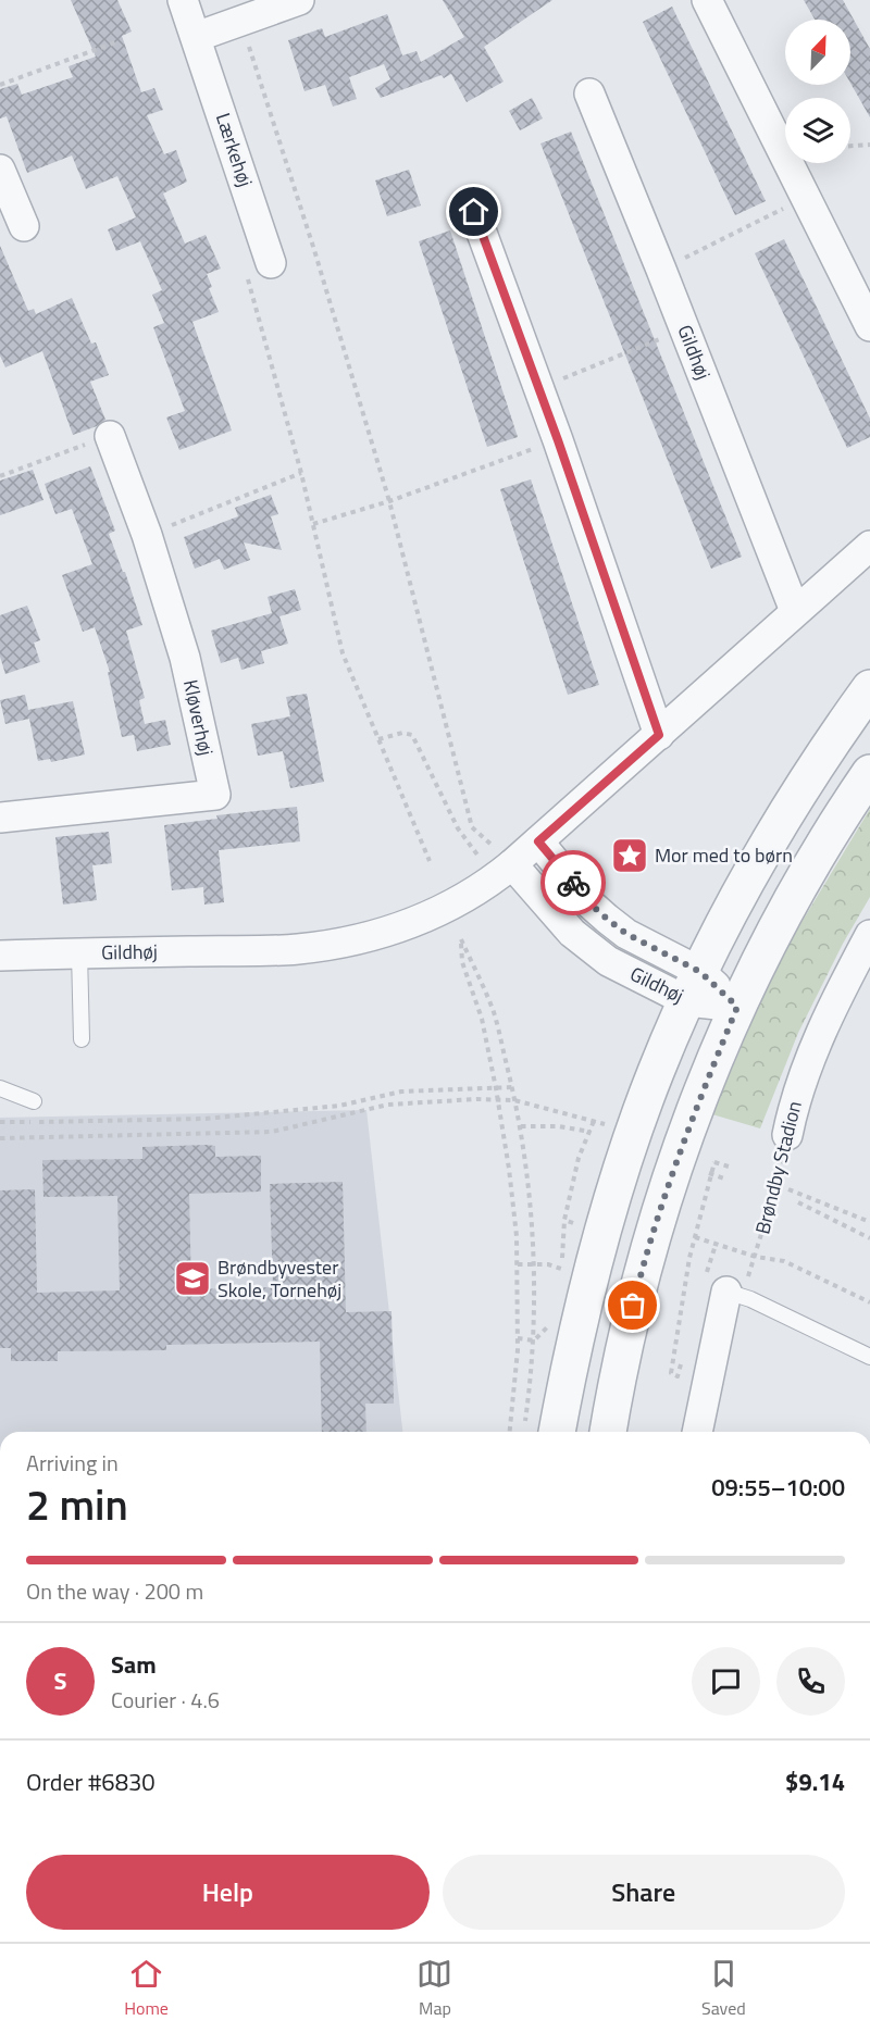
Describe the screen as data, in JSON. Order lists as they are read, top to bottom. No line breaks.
{"streets":{"street":["Lærkehøj","Gildhøj","Kløverhøj","Brøndby Stadion"]},"places":{"place":["Mor med to børn"],"school or university":["Brøndbyvester Skole, Tornehøj"]},"north":"top right","page":{"heading":["2 min","Arriving in","09:55–10:00"],"panel":["Sam","Courier · 4.6","Order #6830","$9.14"],"bar":"On the way · 200 m","round":"S","buttons":["Help","Share"],"tabs":["Home","Map","Saved"]}}
